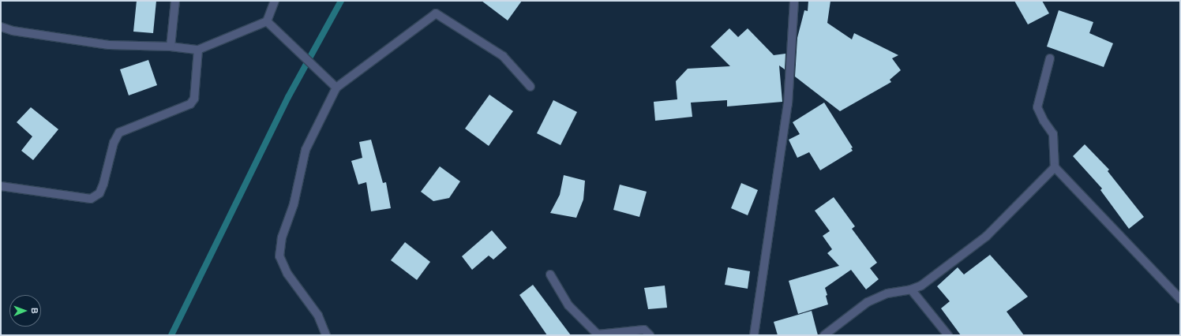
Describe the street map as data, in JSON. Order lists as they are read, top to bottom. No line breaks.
{"north":"right"}
